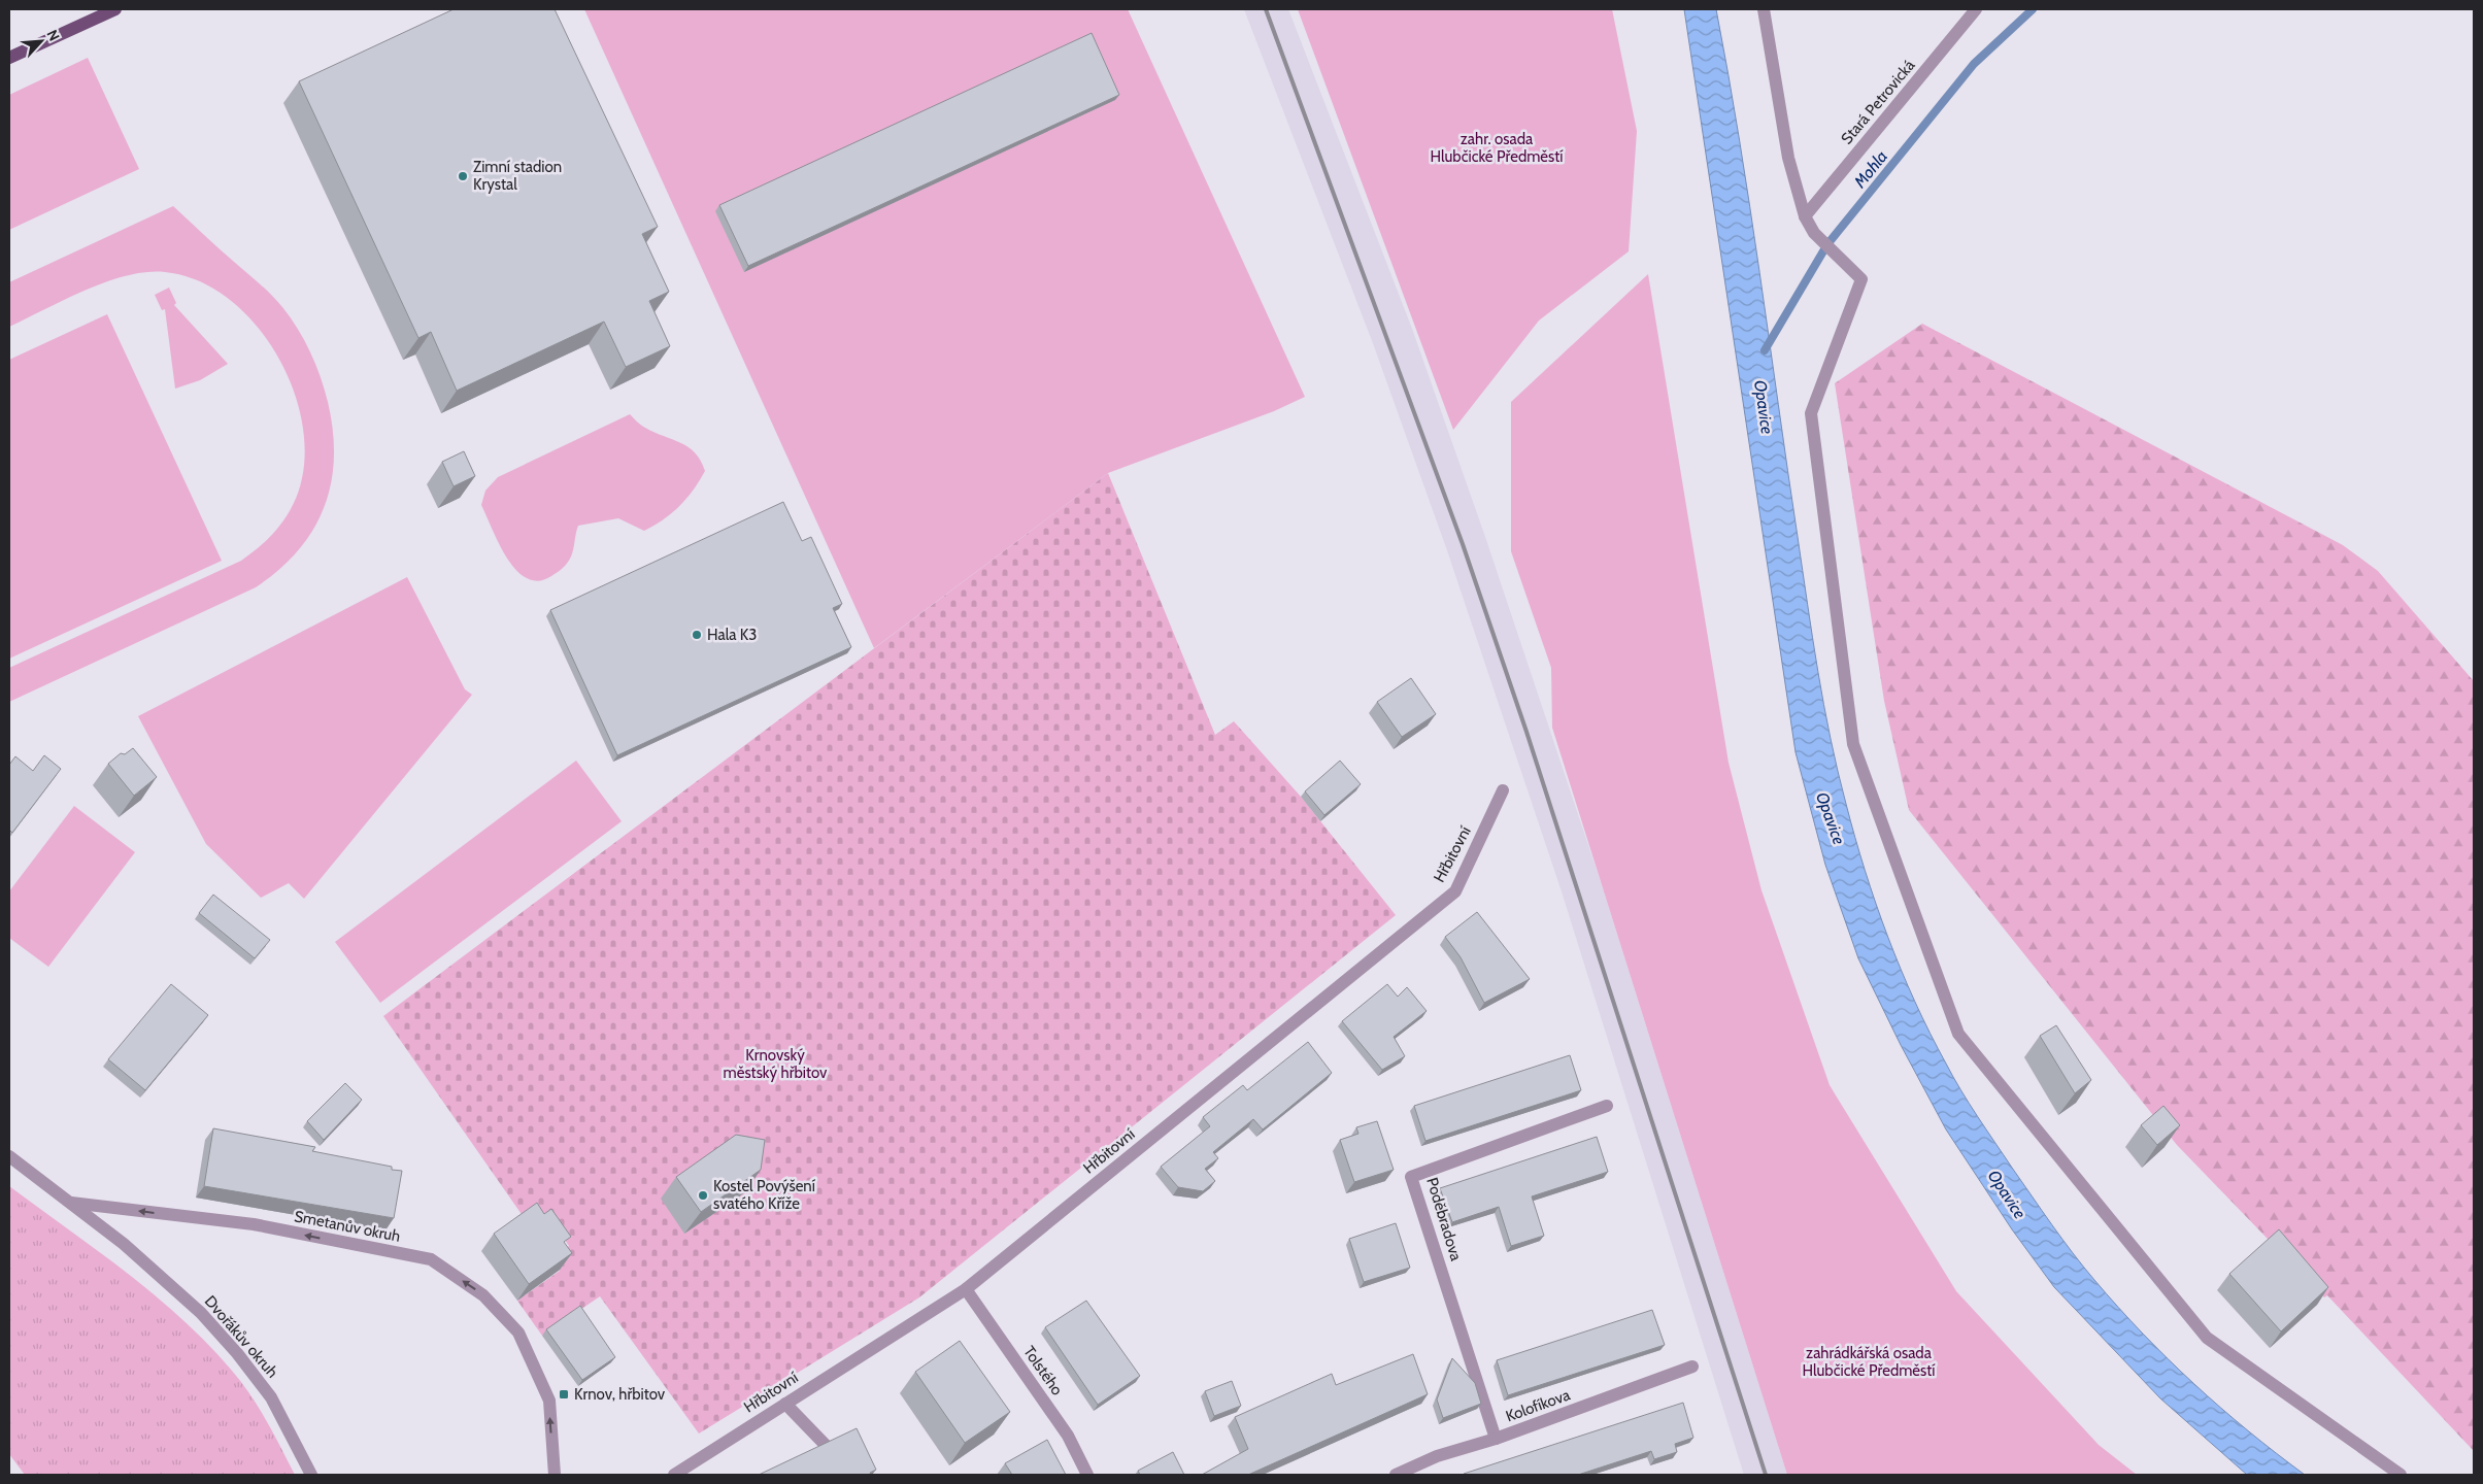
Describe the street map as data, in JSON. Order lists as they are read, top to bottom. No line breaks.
{"streets":{"street":["Stará Petrovická","Hřbitovní","Poděbradova","Smetanův okruh","Dvořákův okruh","Tolstého","Kolofíkova"]},"crossings":[["Hřbitovní","Tolstého"],["Poděbradova","Kolofíkova"],["Smetanův okruh","Dvořákův okruh"]],"one_way":["Smetanův okruh"],"water":["Mohla","Opavice"],"parks":["zahr. osada Hlubčické Předměstí","Krnovský městský hřbitov","zahrádkářská osada Hlubčické Předměstí"],"places":{"other":["Zimní stadion Krystal","Hala K3","Kostel Povýšení svatého Kříže"],"transit":["Krnov, hřbitov"]},"north":"top right"}
